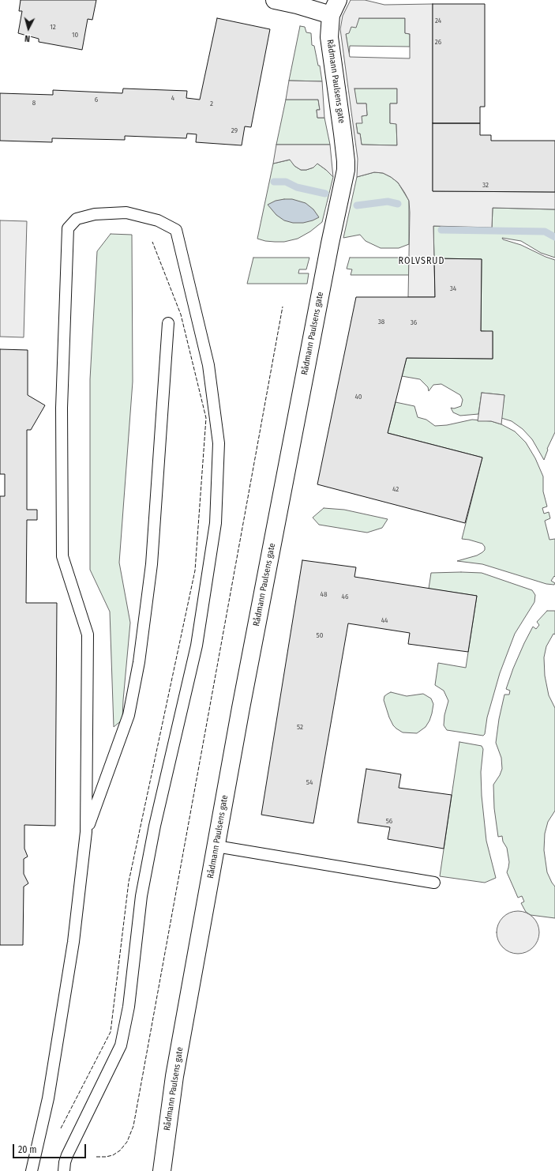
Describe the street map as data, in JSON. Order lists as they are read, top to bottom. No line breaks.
{"streets":{"street":["Rådmann Paulsens gate"]},"districts":["ROLVSRUD"],"house_numbers":["24","12","10","26","4","6","8","2","29","32","34","38","36","40","42","48","46","44","50","52","54","56"],"scale_bar":"20 m","north":"bottom"}
